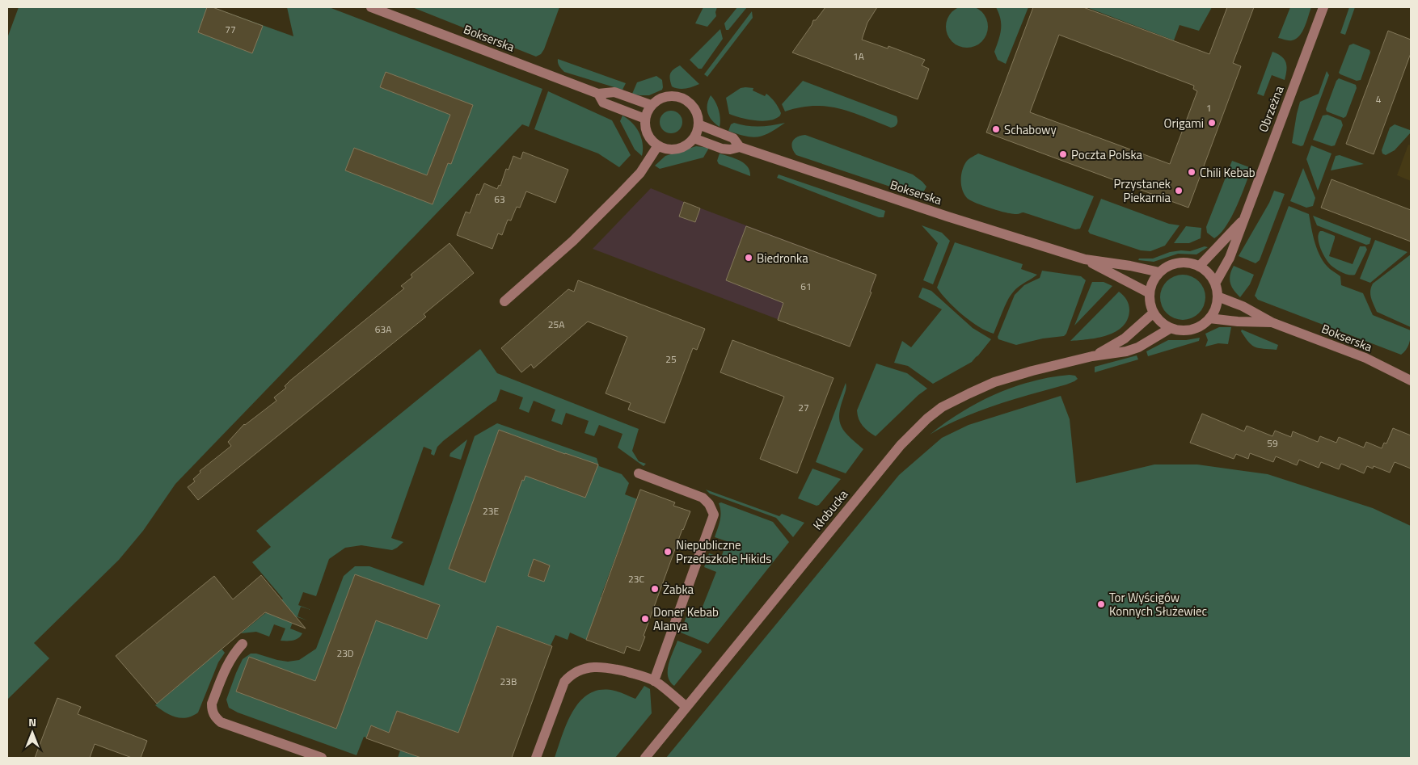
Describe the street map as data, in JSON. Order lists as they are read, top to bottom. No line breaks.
{"streets":{"street":["Bokserska","Obrzeżna","Kłobucka"]},"crossings":[["Bokserska","Obrzeżna"],["Bokserska","Kłobucka"],["Obrzeżna","Kłobucka"]],"places":["Origami","Schabowy","Poczta Polska","Chili Kebab","Przystanek Piekarnia","Biedronka","Niepubliczne Przedszkole Hikids","Żabka","Tor Wyścigów Konnych Służewiec","Doner Kebab Alanya"],"house_numbers":["77","1A","4","1","63","61","25A","63A","25","27","59","23E","23C","23D","23B"],"north":"top"}
